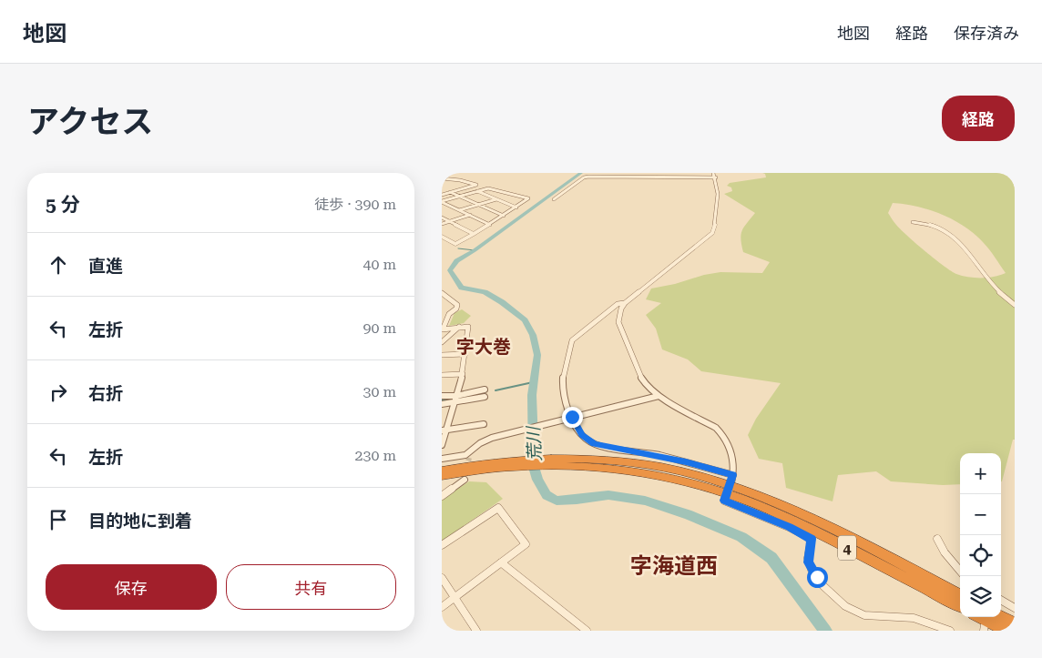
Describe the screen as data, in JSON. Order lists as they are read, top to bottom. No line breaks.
{"streets":{"highway":["4"]},"districts":["字大巻","字海道西"],"water":["荒川"],"page":{"header":"地図","nav":["地図","経路","保存済み"],"title":"アクセス","buttons":["経路",["保存","共有"]],"heading":["5 分","徒歩 · 390 m"],"list":[["直進","40 m"],["左折","90 m"],["右折","30 m"],["左折","230 m"],"目的地に到着"],"map_buttons":["+","−"]}}
